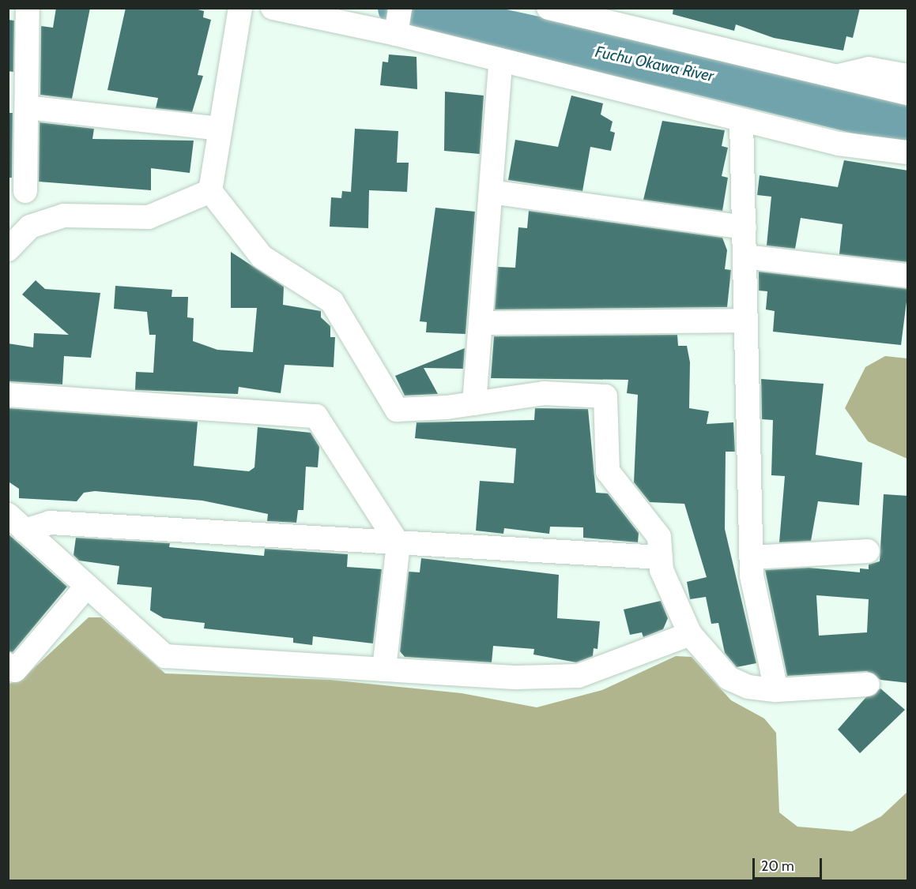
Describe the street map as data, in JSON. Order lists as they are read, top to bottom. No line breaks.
{"water":["Fuchu Okawa River"],"scale_bar":"20 m"}
